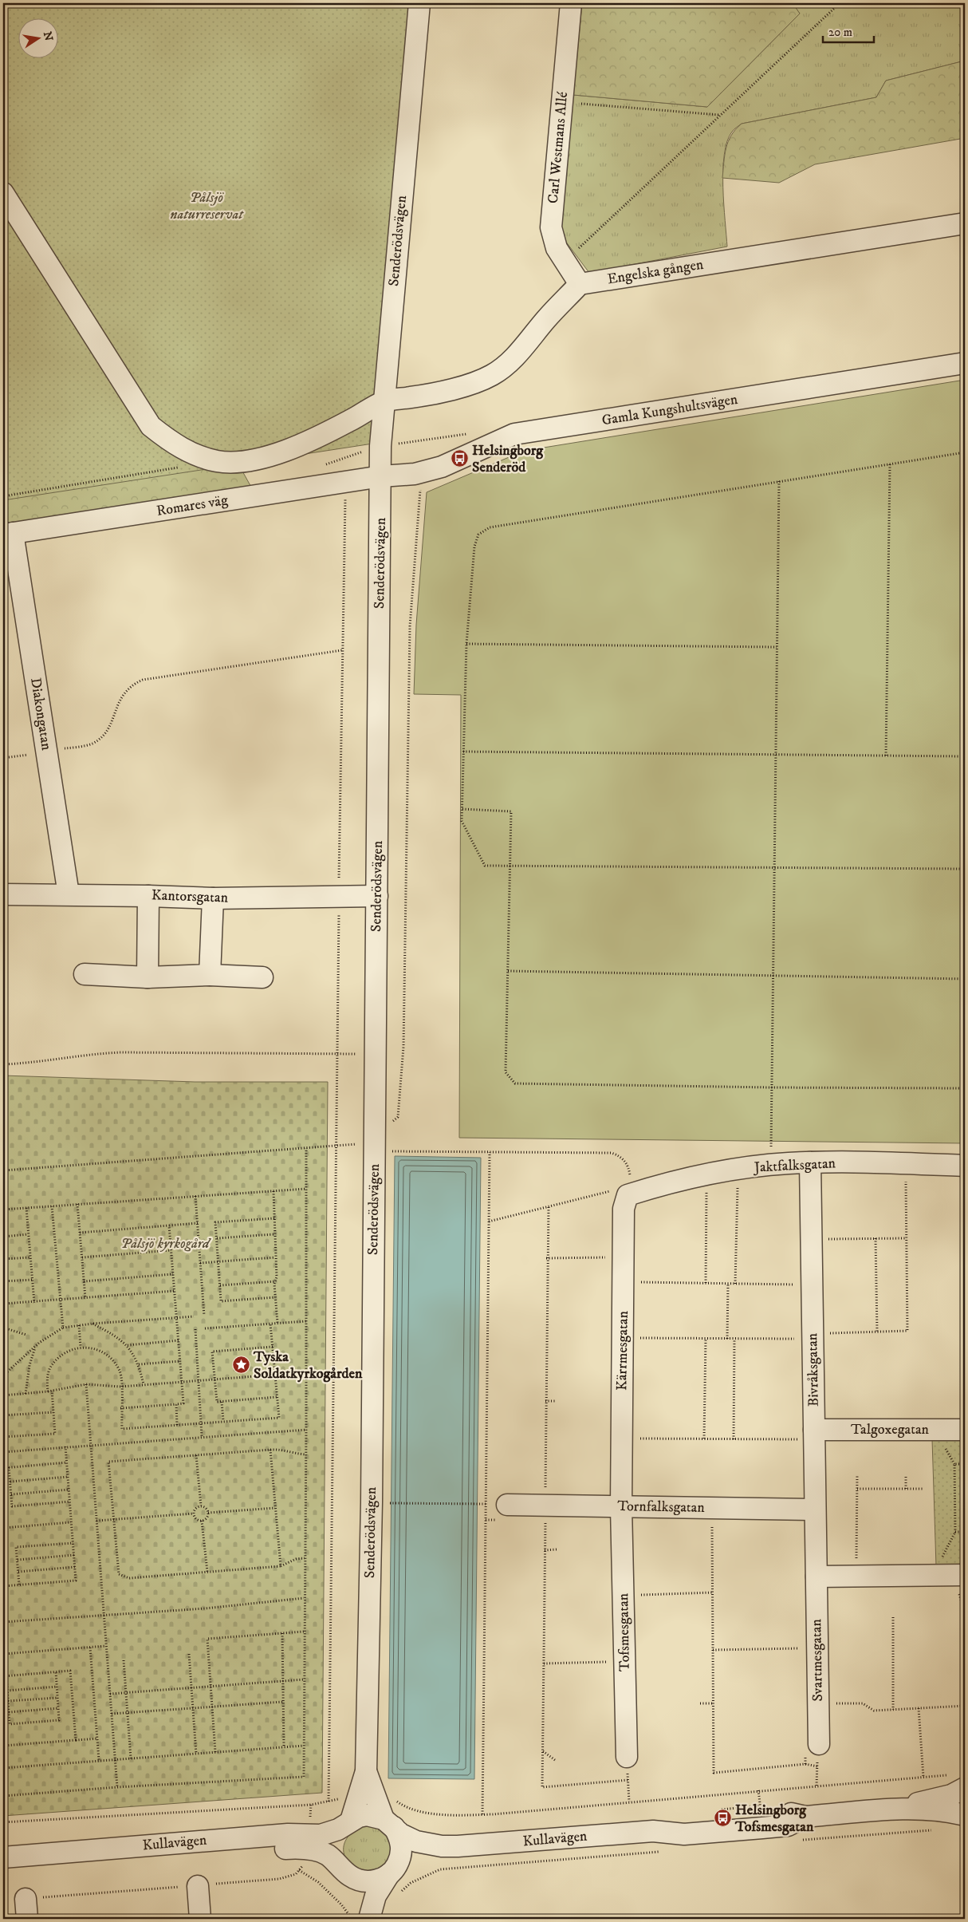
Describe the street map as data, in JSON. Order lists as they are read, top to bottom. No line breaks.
{"streets":{"street":["Carl Westmans Allé","Senderödsvägen","Engelska gången","Gamla Kungshultsvägen","Romares väg","Diakongatan","Kantorsgatan","Jaktfalksgatan","Kärrmesgatan","Bivråksgatan","Talgoxegatan","Tornfalksgatan","Tofsmesgatan","Svartmesgatan","Kullavägen"]},"crossings":[["Carl Westmans Allé","Engelska gången"],["Senderödsvägen","Gamla Kungshultsvägen"],["Senderödsvägen","Romares väg"],["Senderödsvägen","Kantorsgatan"],["Senderödsvägen","Kullavägen"],["Gamla Kungshultsvägen","Romares väg"],["Romares väg","Diakongatan"],["Diakongatan","Kantorsgatan"],["Jaktfalksgatan","Kärrmesgatan"],["Jaktfalksgatan","Bivråksgatan"],["Kärrmesgatan","Tornfalksgatan"],["Kärrmesgatan","Tofsmesgatan"],["Bivråksgatan","Talgoxegatan"],["Bivråksgatan","Tornfalksgatan"],["Bivråksgatan","Svartmesgatan"],["Tornfalksgatan","Tofsmesgatan"]],"parks":["Pålsjö naturreservat","Pålsjö kyrkogård"],"places":{"bus stop":["Helsingborg Senderöd","Helsingborg Tofsmesgatan"],"place":["Tyska Soldatkyrkogården"]},"scale_bar":"20 m","north":"right"}
